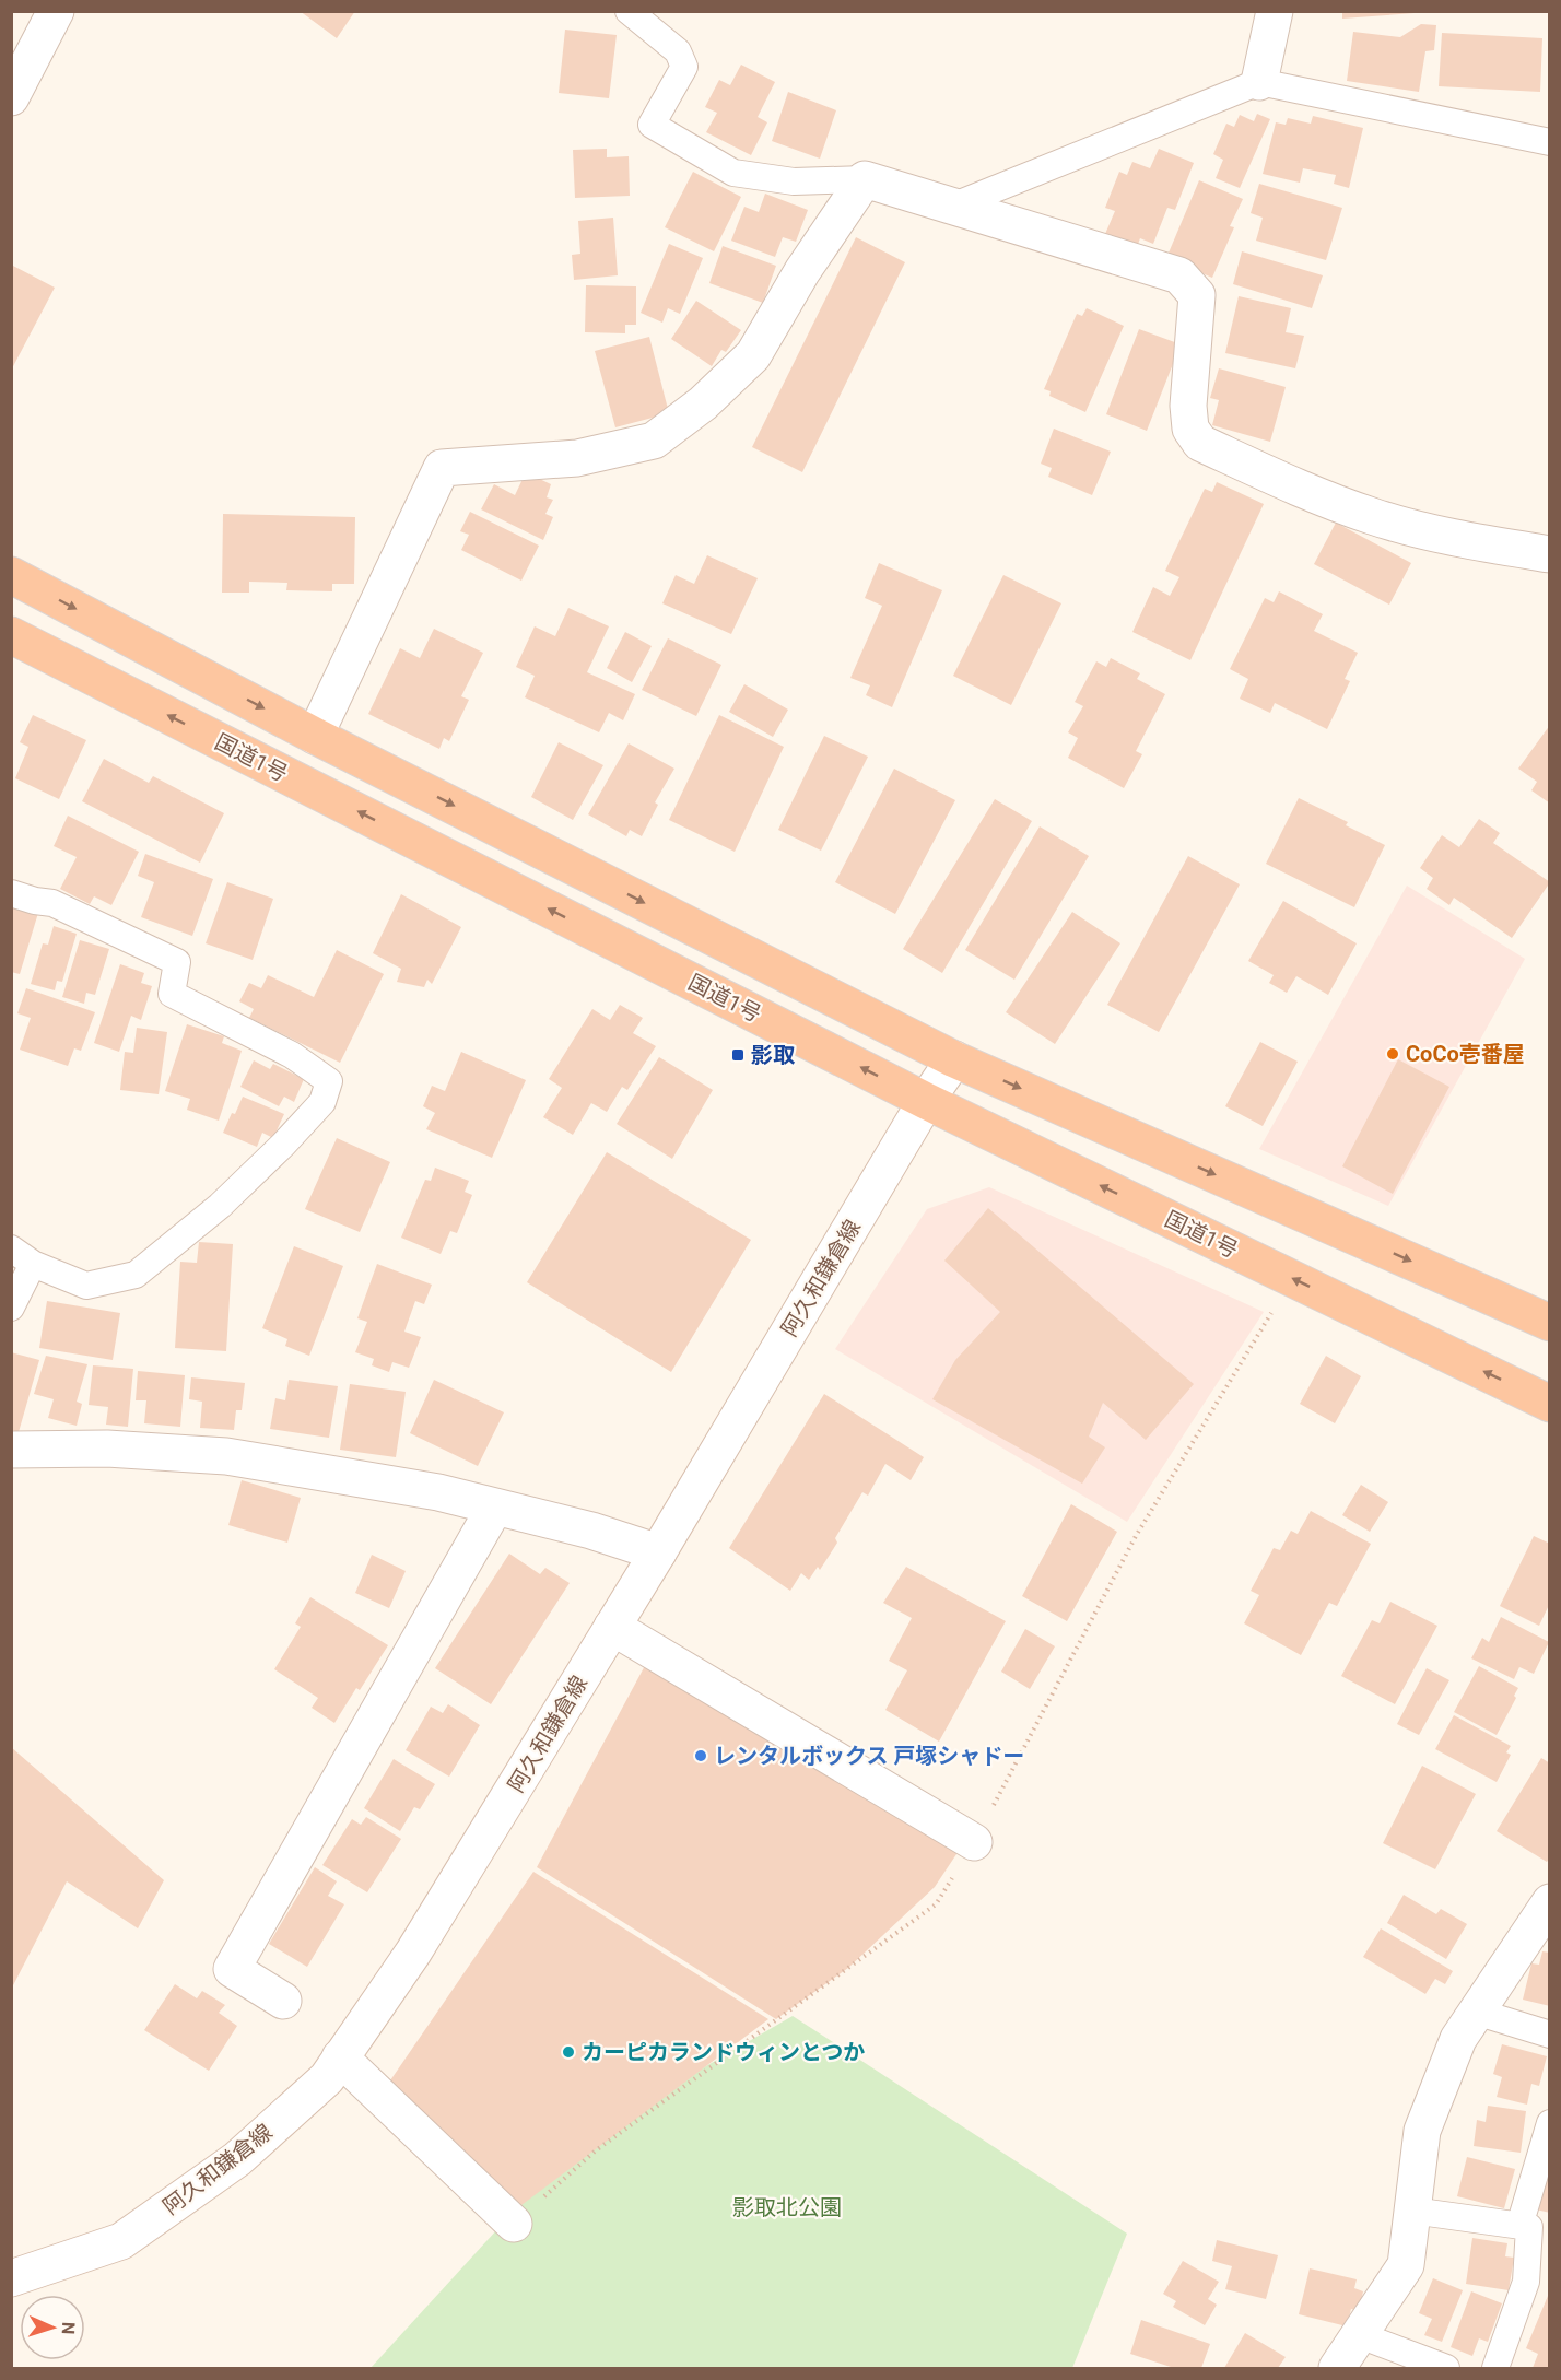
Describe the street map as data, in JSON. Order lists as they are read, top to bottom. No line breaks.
{"streets":{"highway":["国道1号"],"street":["阿久和鎌倉線"]},"crossings":[["国道1号","阿久和鎌倉線"]],"parks":["影取北公園"],"places":{"other":["CoCo壱番屋","レンタルボックス 戸塚シャドー","カーピカランドウィンとつか"],"transit":["影取"]},"north":"right"}
